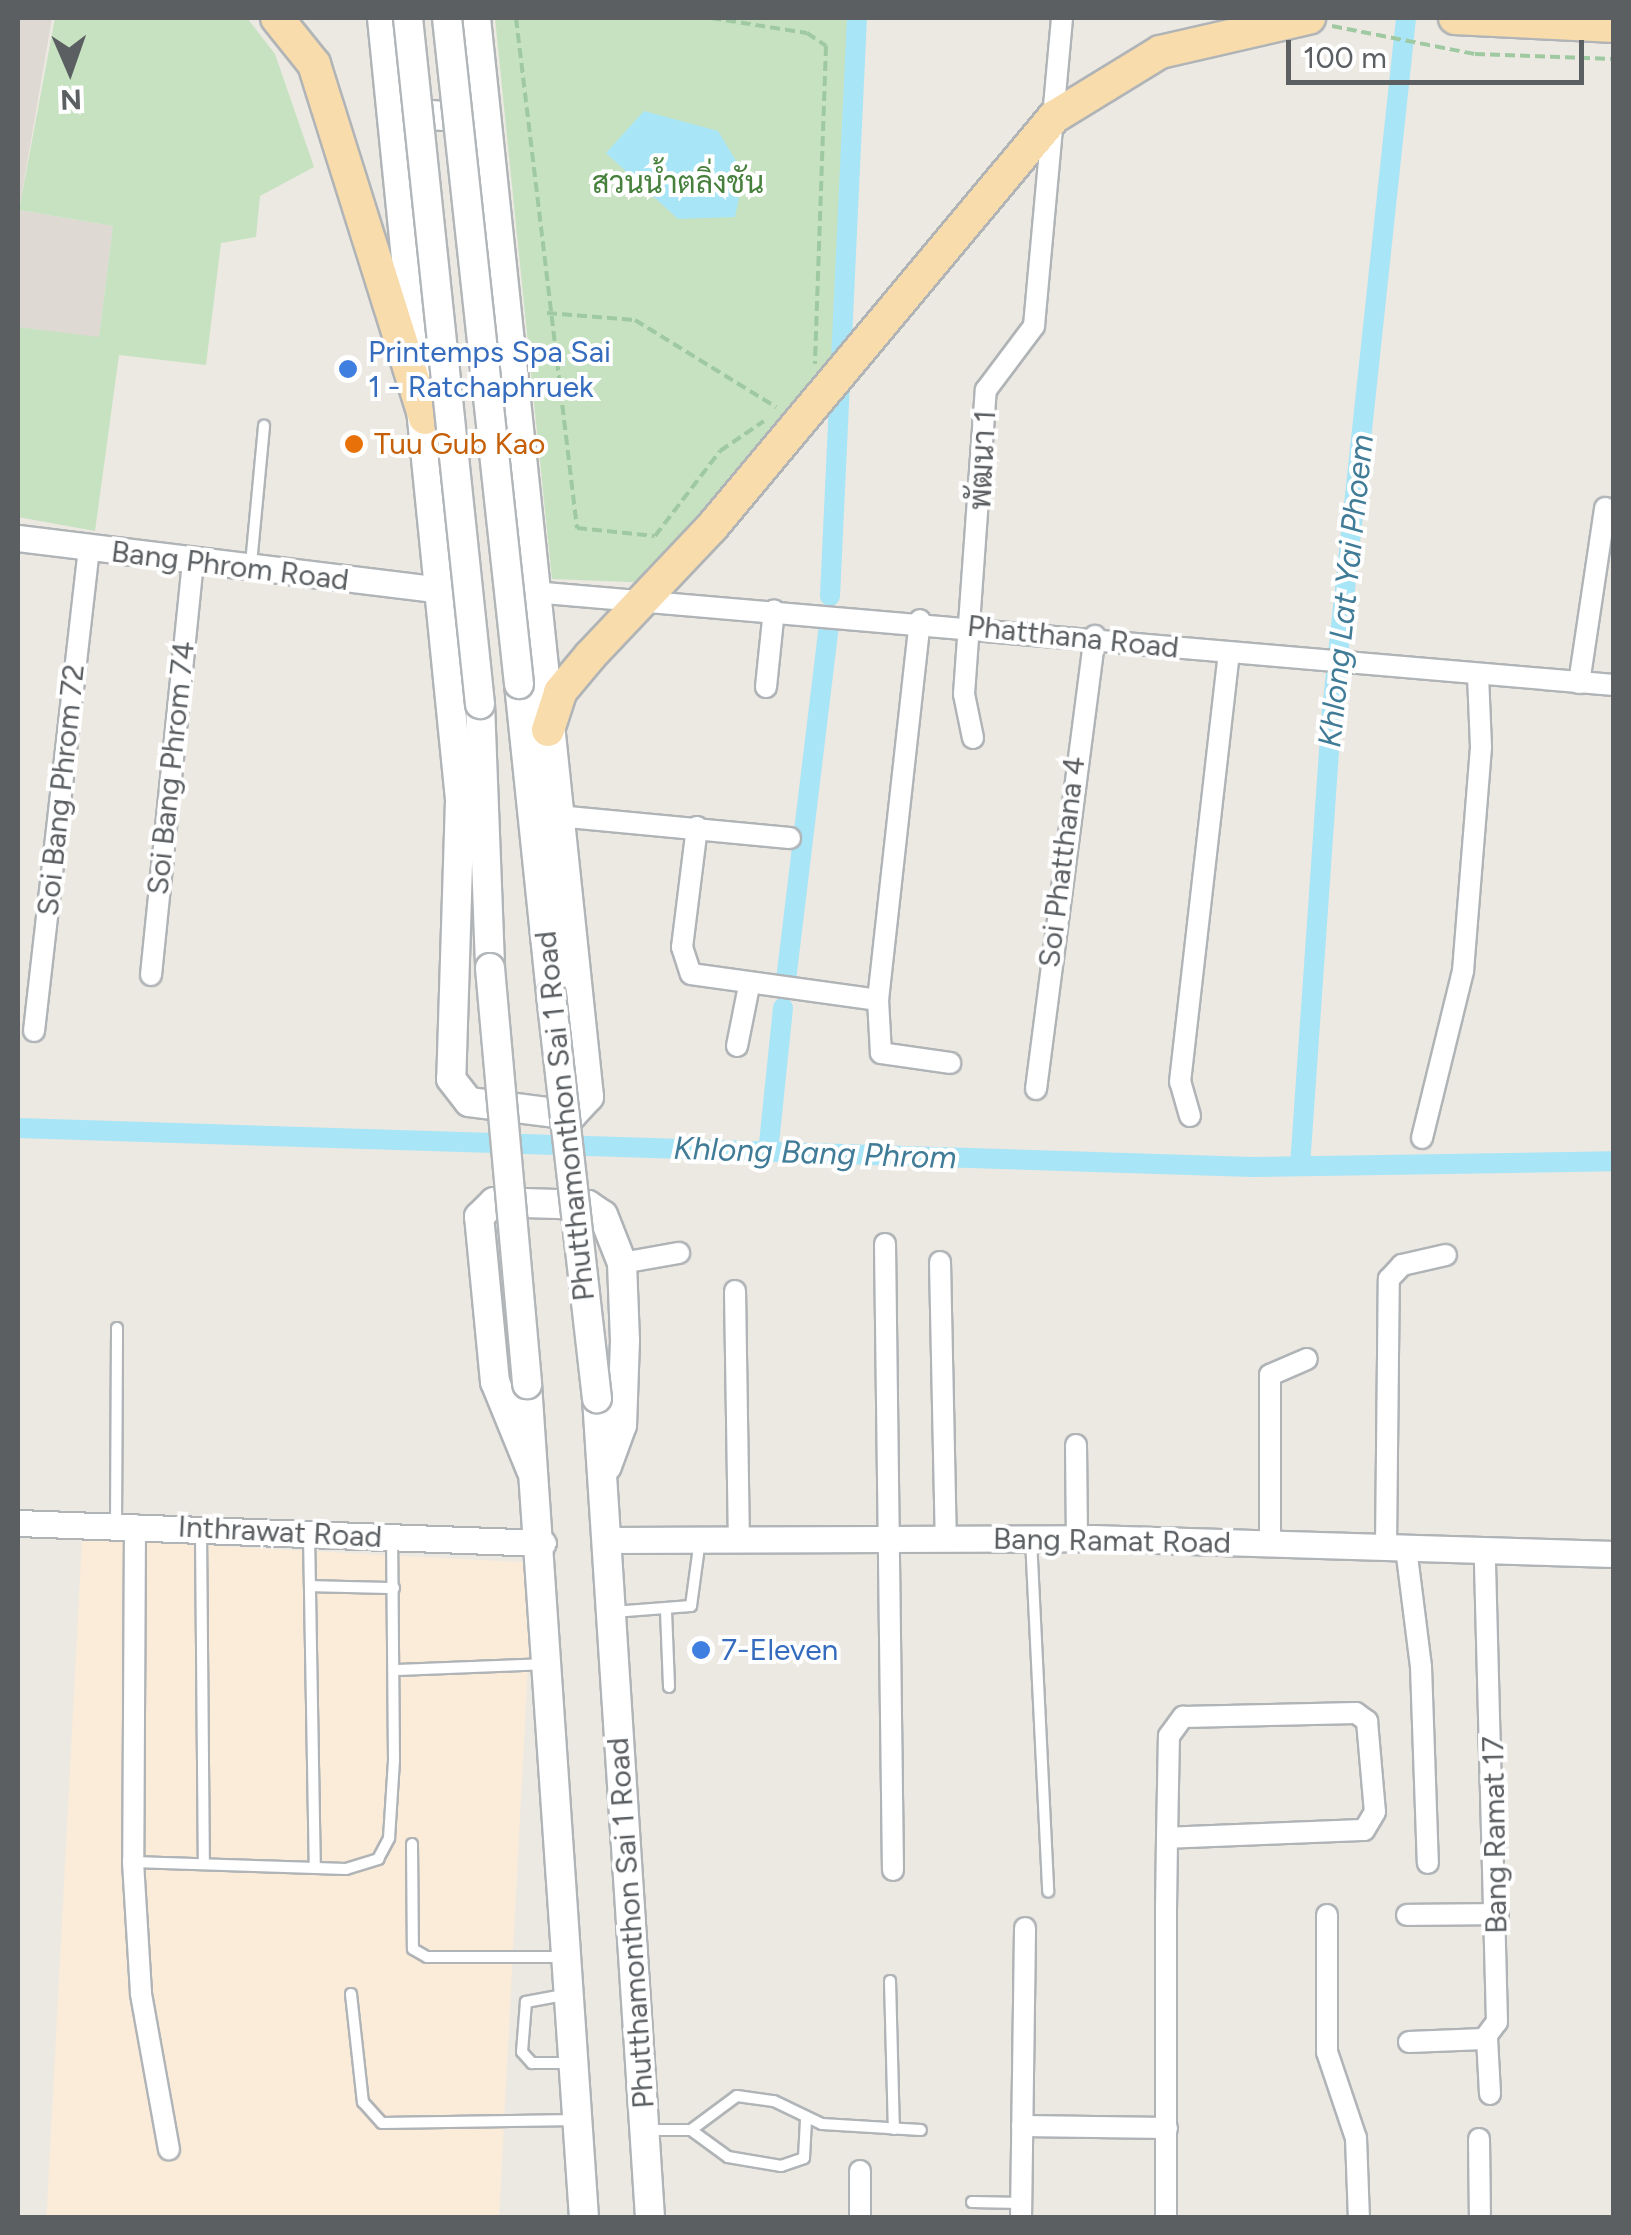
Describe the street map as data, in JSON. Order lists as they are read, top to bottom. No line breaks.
{"streets":{"main road":["Phutthamonthon Sai 1 Road"],"street":["พัฒนา 1","Bang Phrom Road","Phatthana Road","Soi Bang Phrom 74","Soi Bang Phrom 72","Soi Phatthana 4","Inthrawat Road","Bang Ramat Road","Bang Ramat 17"]},"crossings":[["พัฒนา 1","Phatthana Road"],["Bang Phrom Road","Soi Bang Phrom 74"],["Bang Phrom Road","Soi Bang Phrom 72"],["Phatthana Road","Soi Phatthana 4"],["Phutthamonthon Sai 1 Road","Inthrawat Road"],["Phutthamonthon Sai 1 Road","Bang Ramat Road"],["Bang Ramat Road","Bang Ramat 17"]],"water":["Khlong Lat Yai Phoem","Khlong Bang Phrom"],"parks":["สวนน้ำตลิ่งชัน"],"places":["Printemps Spa Sai 1 - Ratchaphruek","Tuu Gub Kao","7-Eleven"],"scale_bar":"100 m","north":"bottom"}
